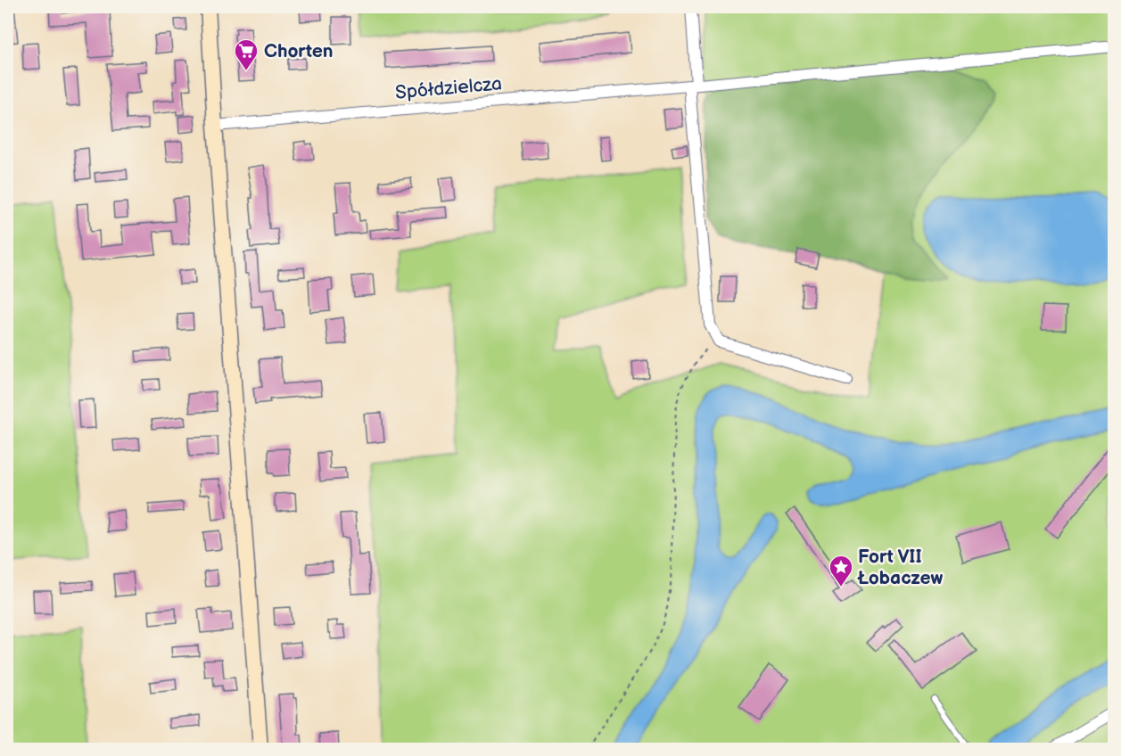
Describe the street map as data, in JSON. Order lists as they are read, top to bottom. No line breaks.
{"streets":{"street":["Spółdzielcza"]},"places":{"supermarket":["Chorten"],"place":["Fort VII Łobaczew"]}}
